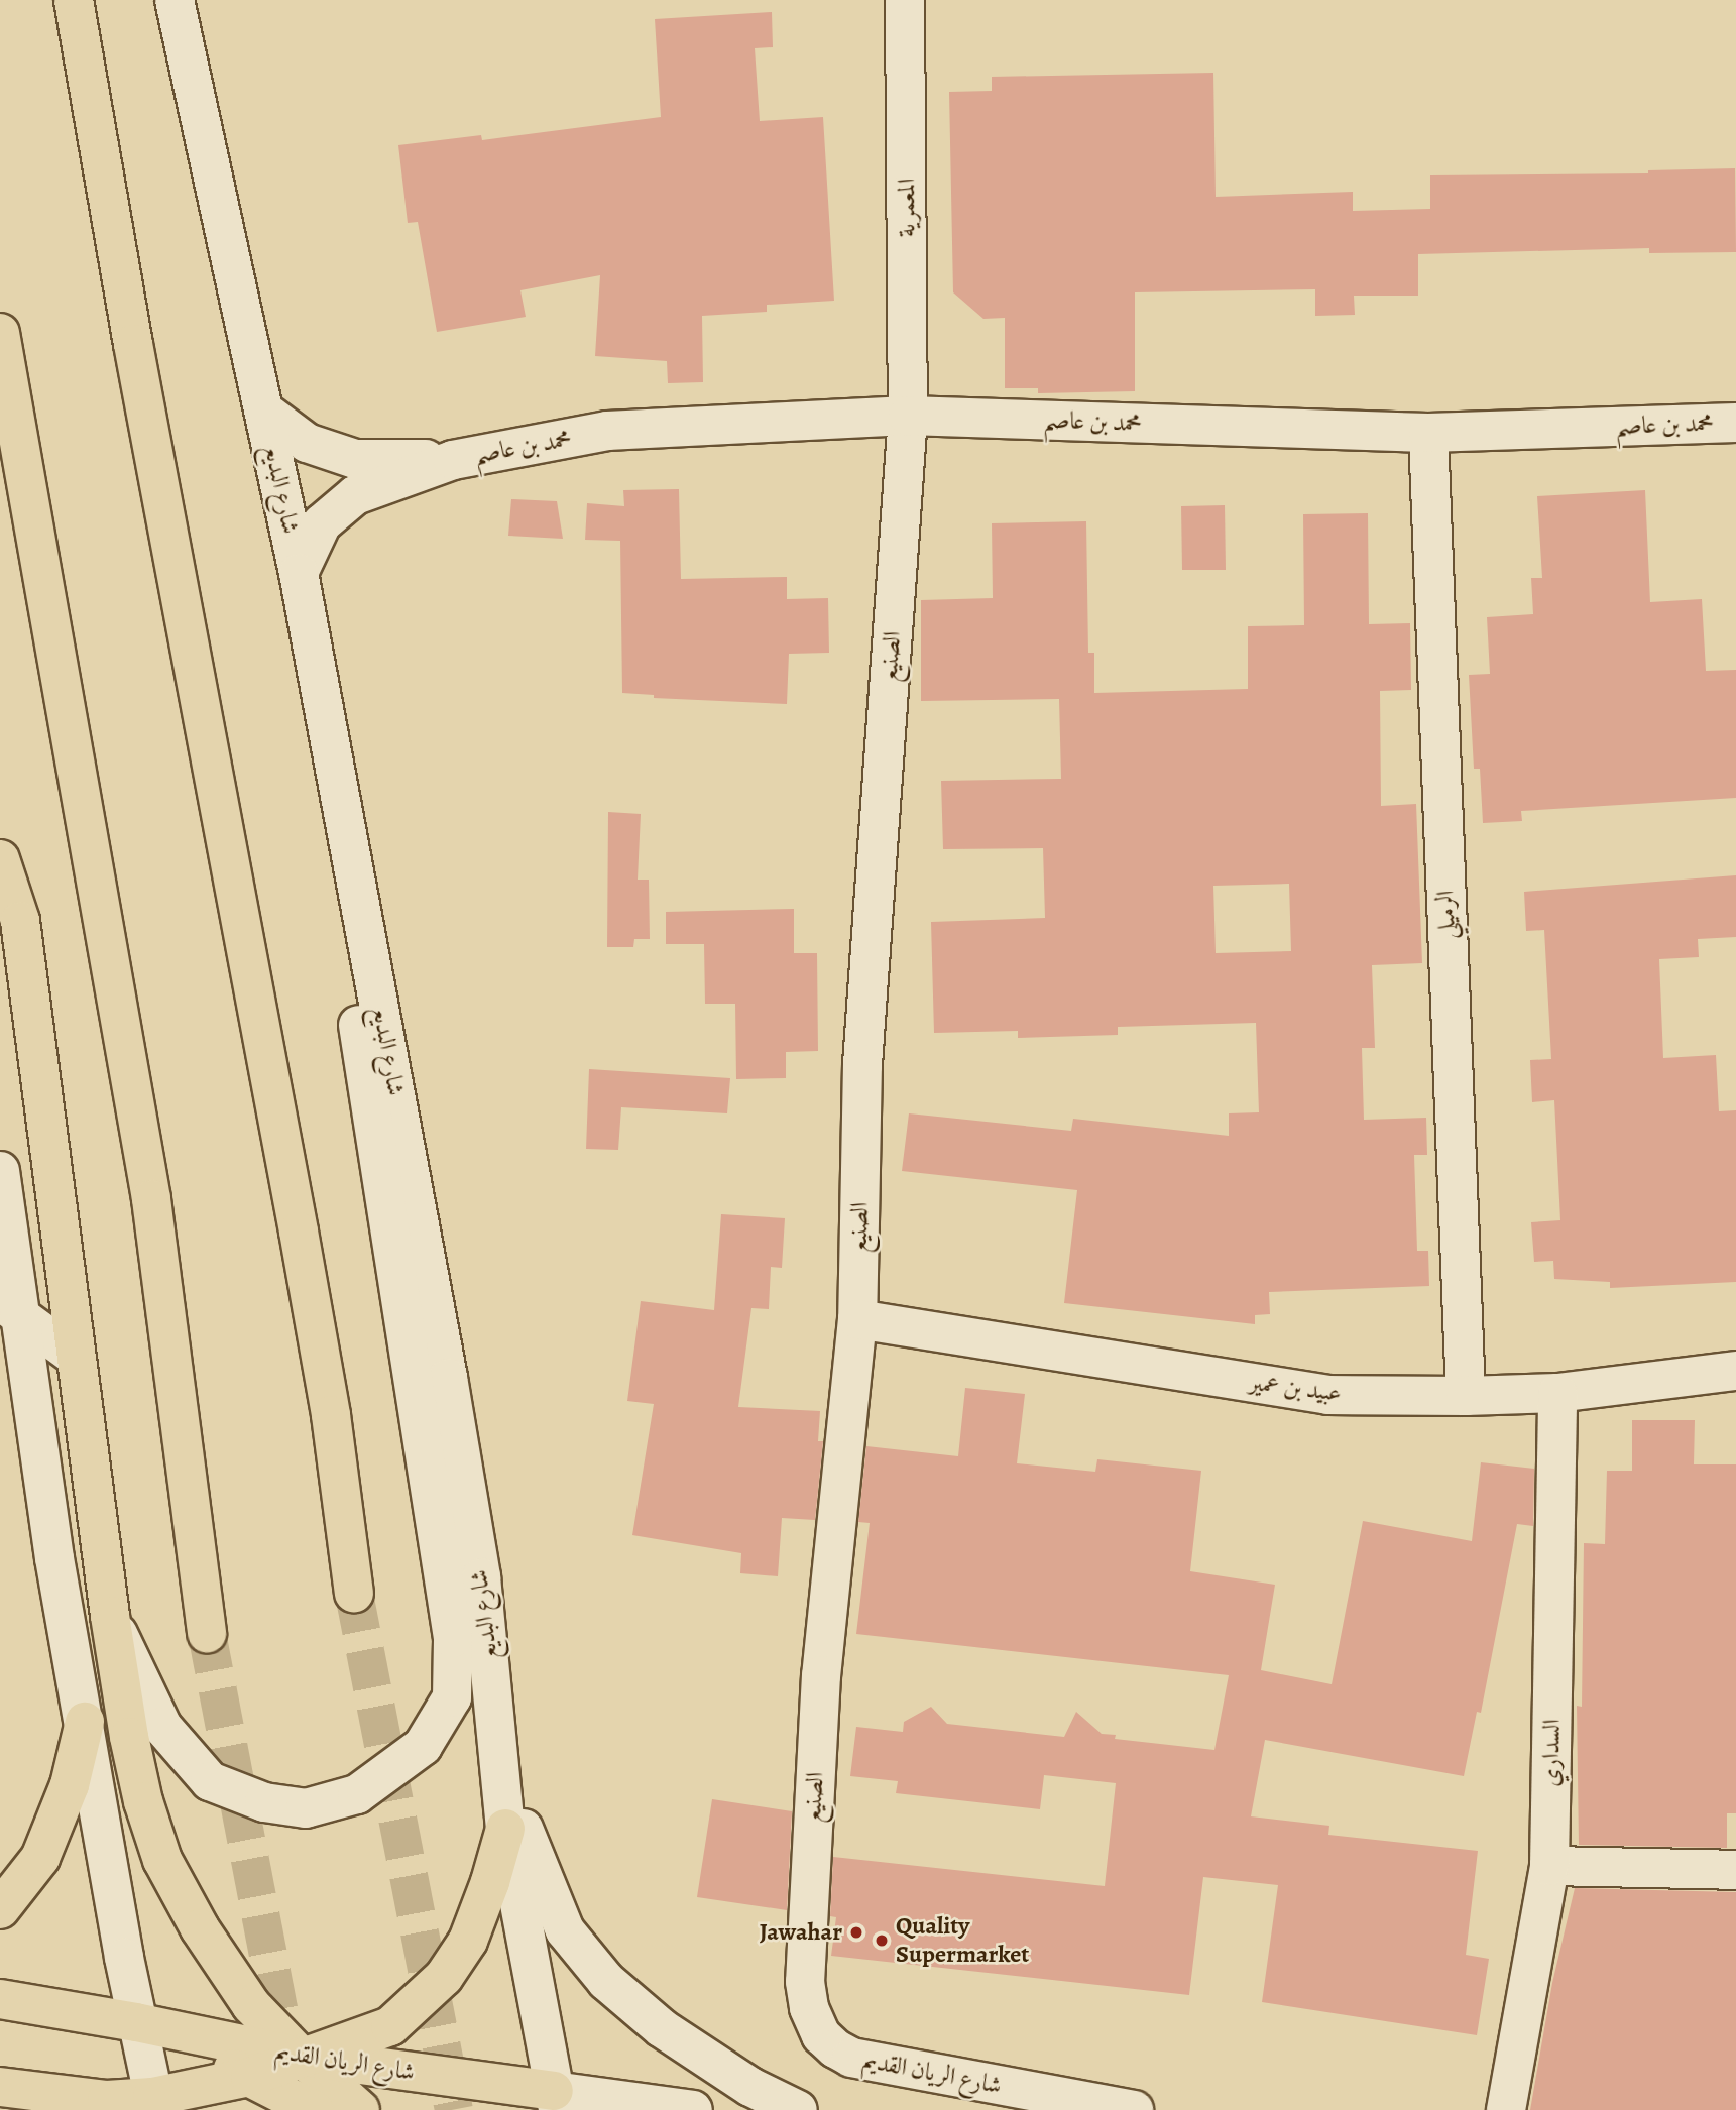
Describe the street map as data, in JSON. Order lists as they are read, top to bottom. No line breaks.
{"streets":{"highway":["شارع الريان القديم"],"street":["المعمرية","محمد بن عاصم","شارع البديع","الصنيع","الرميلي","عبيد بن عمير","السداري"]},"crossings":[["المعمرية","محمد بن عاصم"],["المعمرية","الصنيع"],["محمد بن عاصم","شارع البديع"],["محمد بن عاصم","الصنيع"],["محمد بن عاصم","الرميلي"],["شارع البديع","شارع الريان القديم"],["الصنيع","عبيد بن عمير"],["الصنيع","شارع الريان القديم"],["الرميلي","عبيد بن عمير"],["عبيد بن عمير","السداري"]],"places":["Jawahar","Quality Supermarket"]}
